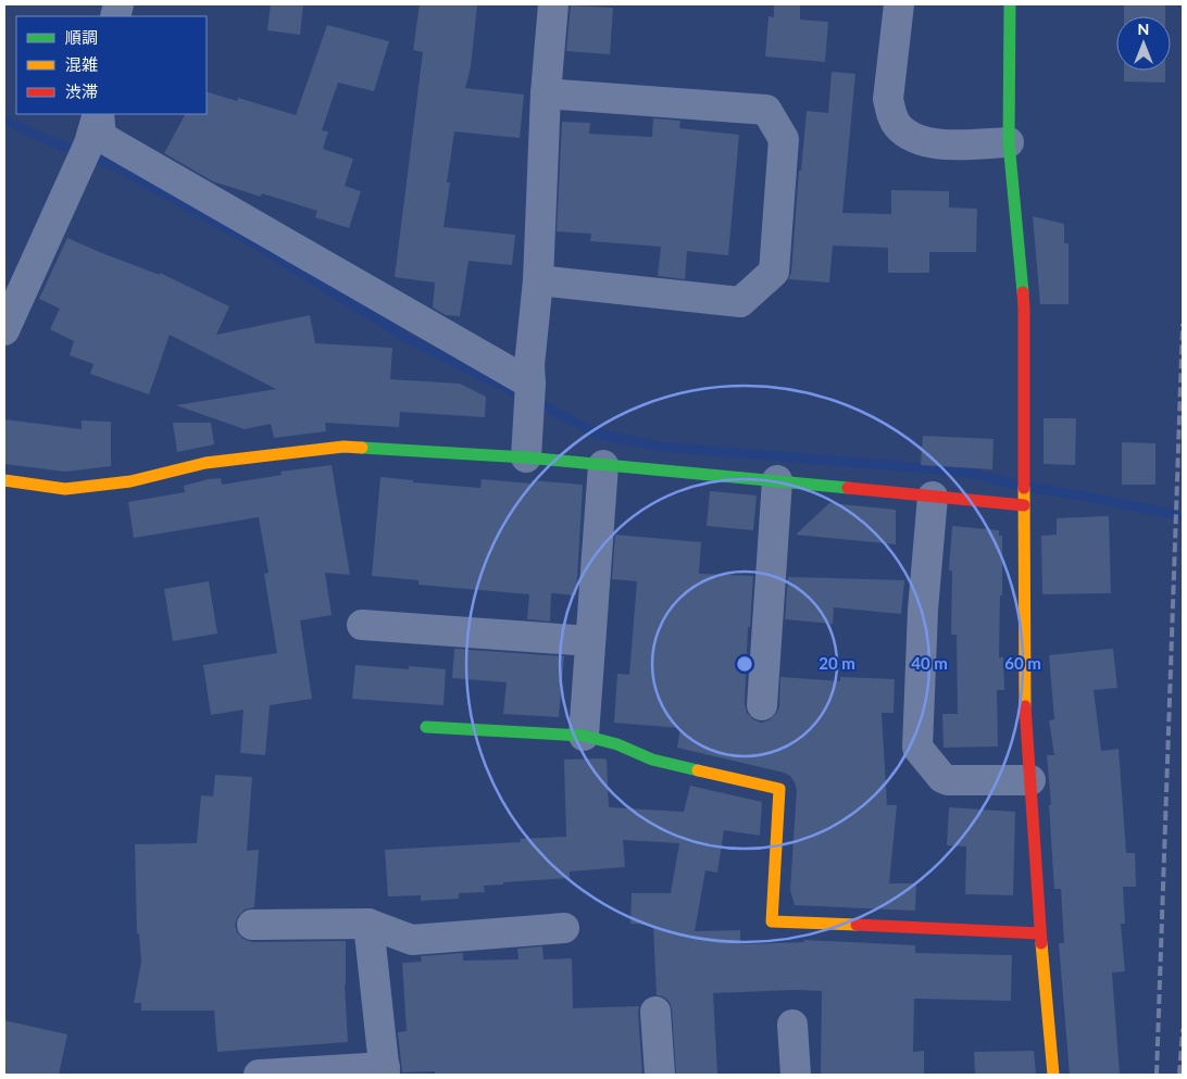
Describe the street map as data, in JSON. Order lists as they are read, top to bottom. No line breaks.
{"legend":["順調","混雑","渋滞"],"north":"top","rings":["20 m","40 m","60 m"]}
